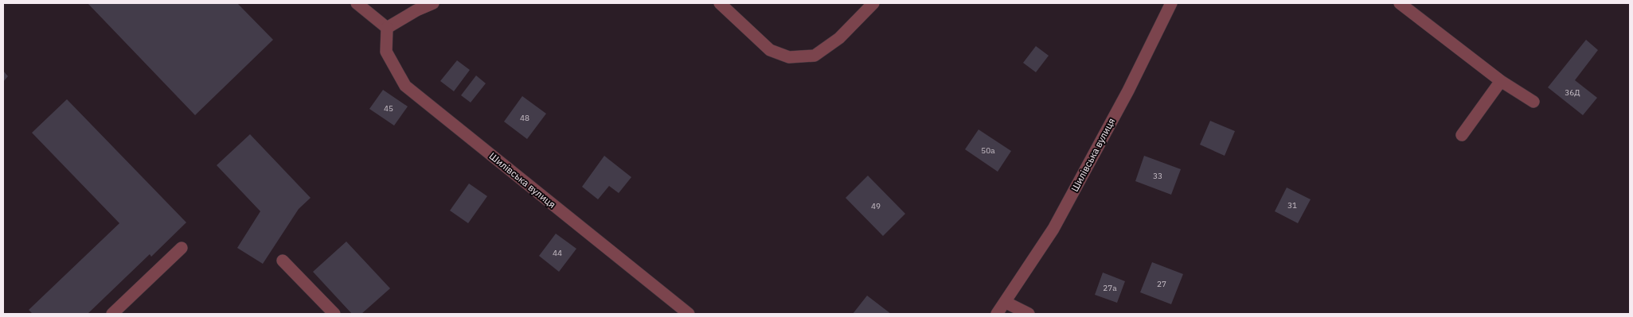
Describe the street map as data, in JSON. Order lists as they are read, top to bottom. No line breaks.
{"streets":{"street":["Шилівська вулиця"]},"house_numbers":["36Д","45","48","50а","33","31","49","44","27","27а"]}
